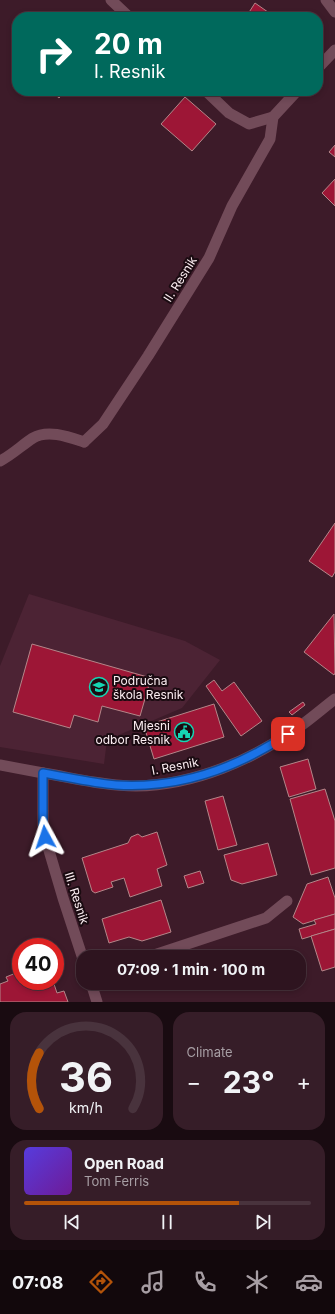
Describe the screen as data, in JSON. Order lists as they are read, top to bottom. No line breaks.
{"streets":{"street":["II. Resnik","I. Resnik","III. Resnik"]},"crossings":[["I. Resnik","III. Resnik"]],"places":{"school or university":["Područna škola Resnik"],"public building":["Mjesni odbor Resnik"]},"page":{"turn":["20 m","I. Resnik"],"limit":"40","trip":"07:09 · 1 min · 100 m","tile":"Climate","heat":["−","23°","+"],"song":["Open Road","Tom Ferris"],"tabs":"07:08","gauge":["36","km/h"]}}
